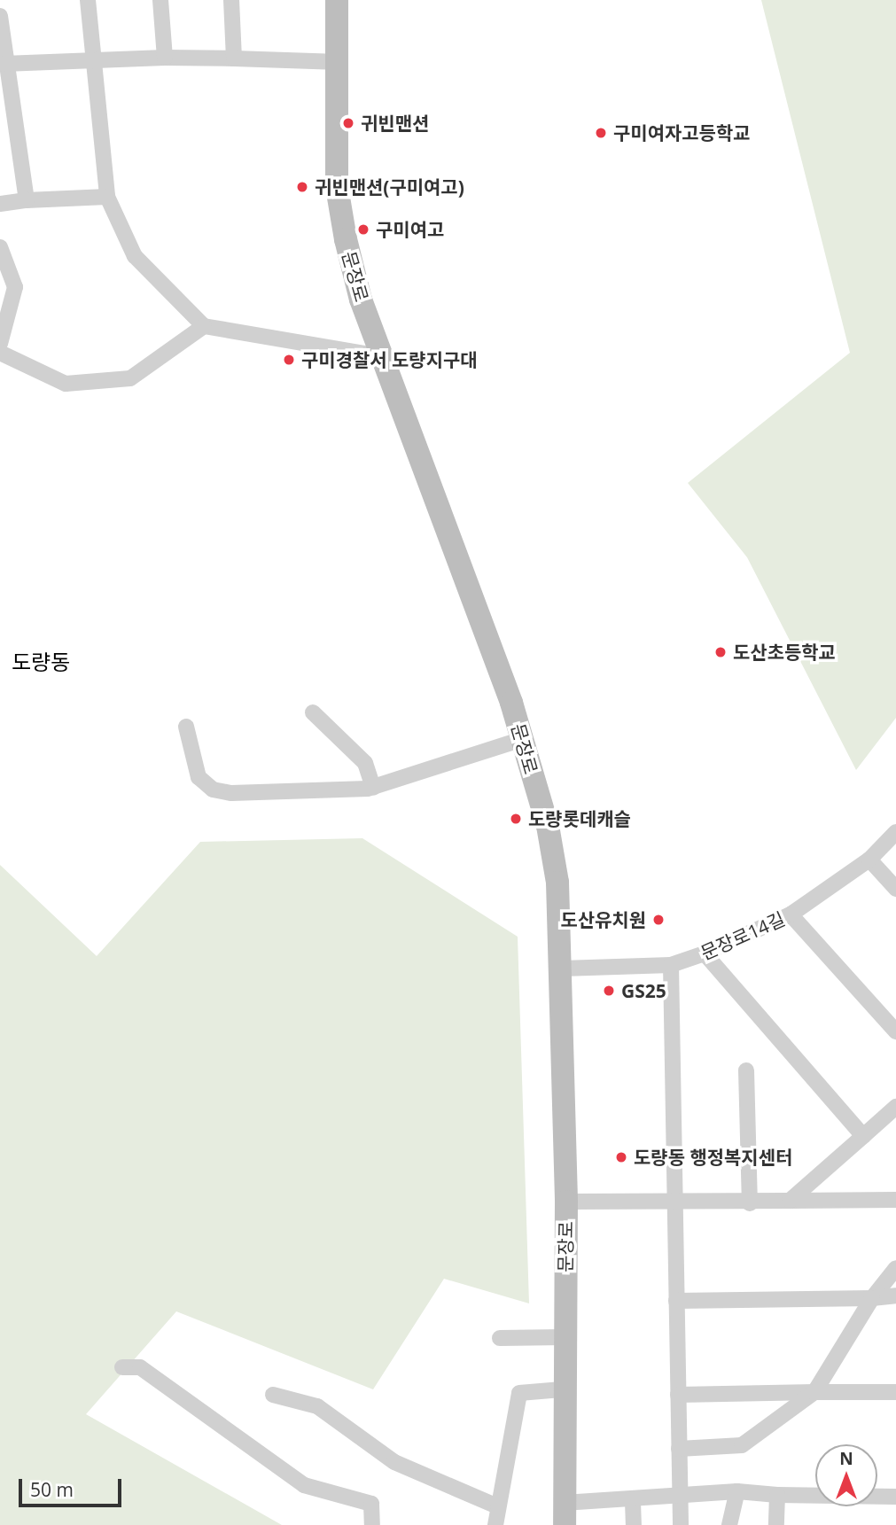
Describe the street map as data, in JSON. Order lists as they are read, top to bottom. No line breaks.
{"streets":{"street":["문장로","문장로14길"]},"crossings":[["문장로","문장로14길"]],"districts":["도량동"],"places":["귀빈맨션","구미여자고등학교","귀빈맨션(구미여고)","구미여고","구미경찰서 도량지구대","도산초등학교","도량롯데캐슬","도산유치원","GS25","도량동 행정복지센터"],"scale_bar":"50 m","north":"top"}
